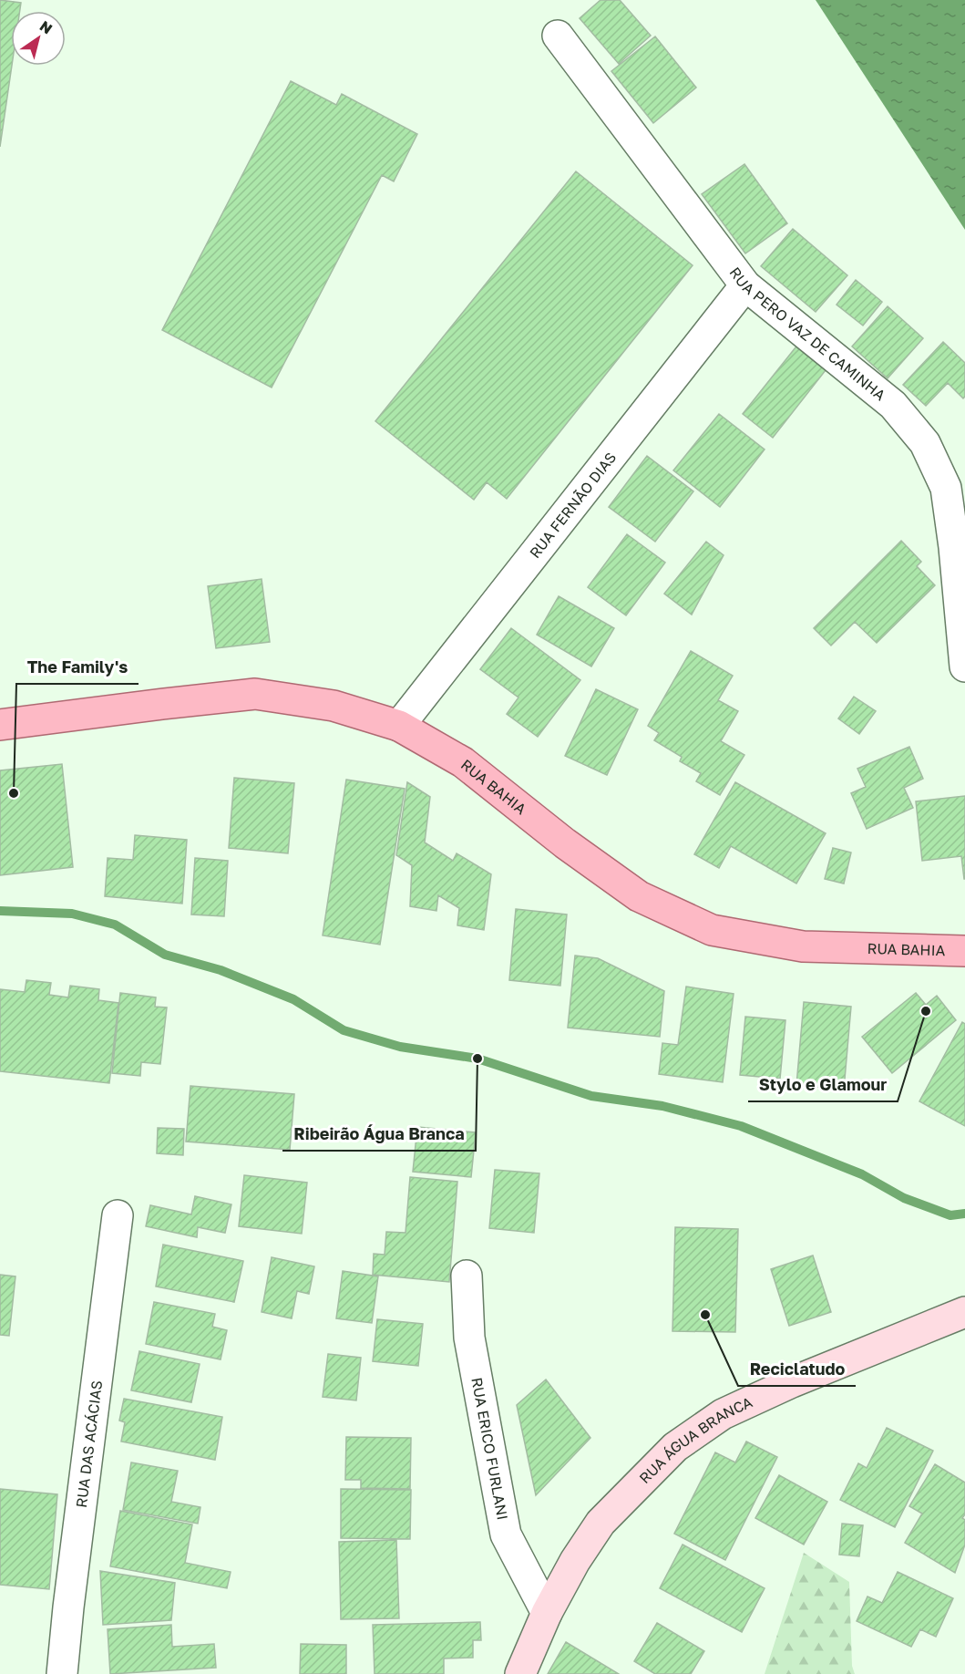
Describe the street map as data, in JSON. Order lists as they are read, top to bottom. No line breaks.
{"streets":{"main road":["RUA BAHIA"],"street":["RUA PERO VAZ DE CAMINHA","RUA FERNÃO DIAS","RUA ÁGUA BRANCA","RUA DAS ACÁCIAS","RUA ERICO FURLANI"]},"crossings":[["RUA PERO VAZ DE CAMINHA","RUA FERNÃO DIAS"],["RUA FERNÃO DIAS","RUA BAHIA"],["RUA ÁGUA BRANCA","RUA ERICO FURLANI"]],"places":["The Family's","Stylo e Glamour","Ribeirão Água Branca","Reciclatudo"],"north":"top right"}
